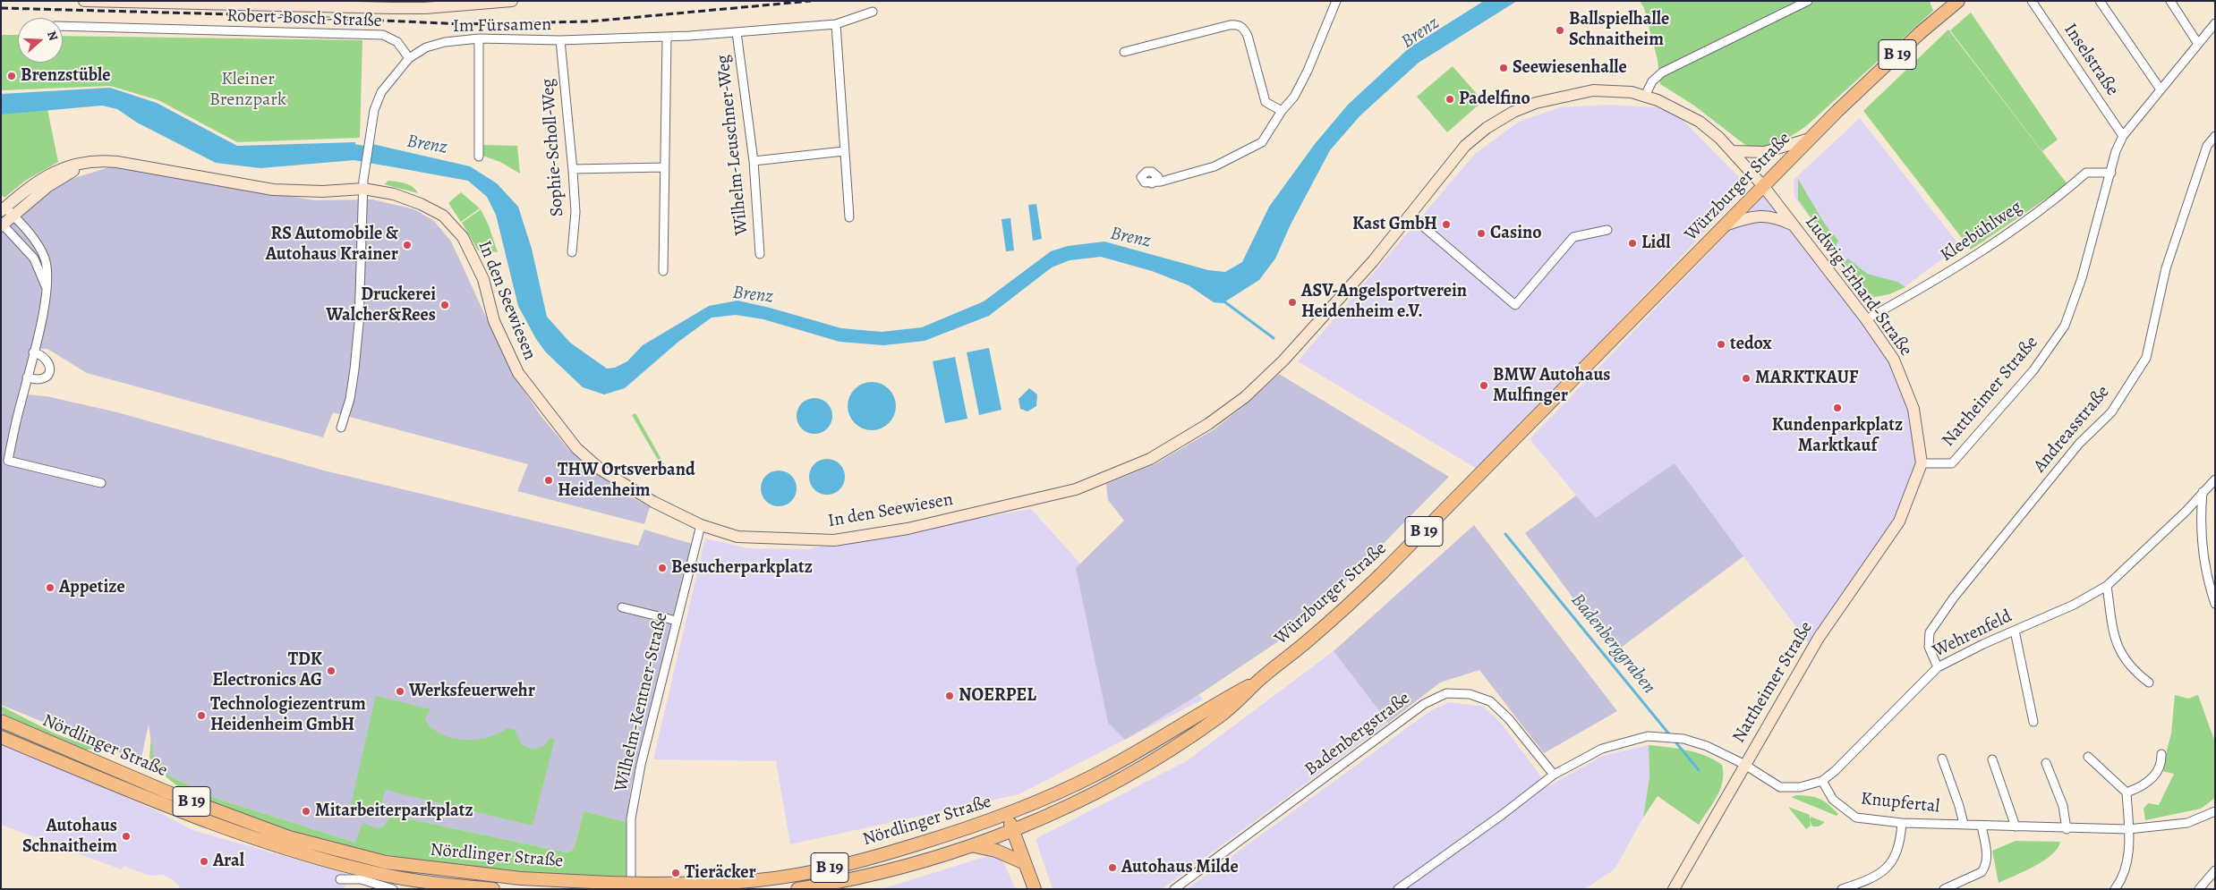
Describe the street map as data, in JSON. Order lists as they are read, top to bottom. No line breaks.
{"streets":{"main road":["B 19","Würzburger Straße","Nördlinger Straße"],"street":["Robert-Bosch-Straße","Im Fürsamen","Inselstraße","Wilhelm-Leuschner-Weg","Sophie-Scholl-Weg","Kleebühlweg","Ludwig-Erhard-Straße","In den Seewiesen","Nattheimer Straße","Andreasstraße","Wehrenfeld","Wilhelm-Kentner-Straße","Badenbergstraße","Knupfertal"]},"crossings":[["Robert-Bosch-Straße","Im Fürsamen"],["Im Fürsamen","Wilhelm-Leuschner-Weg"],["Im Fürsamen","Sophie-Scholl-Weg"],["Im Fürsamen","In den Seewiesen"],["B 19","Nördlinger Straße"],["Inselstraße","Nattheimer Straße"],["Würzburger Straße","Ludwig-Erhard-Straße"],["Würzburger Straße","In den Seewiesen"],["Würzburger Straße","Nördlinger Straße"],["Kleebühlweg","Ludwig-Erhard-Straße"],["Kleebühlweg","Nattheimer Straße"],["Ludwig-Erhard-Straße","In den Seewiesen"],["Ludwig-Erhard-Straße","Nattheimer Straße"],["In den Seewiesen","Wilhelm-Kentner-Straße"],["Nattheimer Straße","Wehrenfeld"],["Andreasstraße","Wehrenfeld"],["Wehrenfeld","Knupfertal"]],"water":["Brenz","Badenberggraben"],"parks":["Kleiner Brenzpark"],"places":["Ballspielhalle Schnaitheim","Seewiesenhalle","Brenzstüble","Padelfino","Kast GmbH","Casino","Lidl","RS Automobile & Autohaus Krainer","ASV-Angelsportverein Heidenheim e.V.","Druckerei Walcher&Rees","tedox","MARKTKAUF","BMW Autohaus Mulfinger","Kundenparkplatz Marktkauf","THW Ortsverband Heidenheim","Besucherparkplatz","Appetize","TDK Electronics AG","Werksfeuerwehr","NOERPEL","Technologiezentrum Heidenheim GmbH","Mitarbeiterparkplatz","Autohaus Schnaitheim","Aral","Autohaus Milde","Tieräcker"],"north":"right"}
